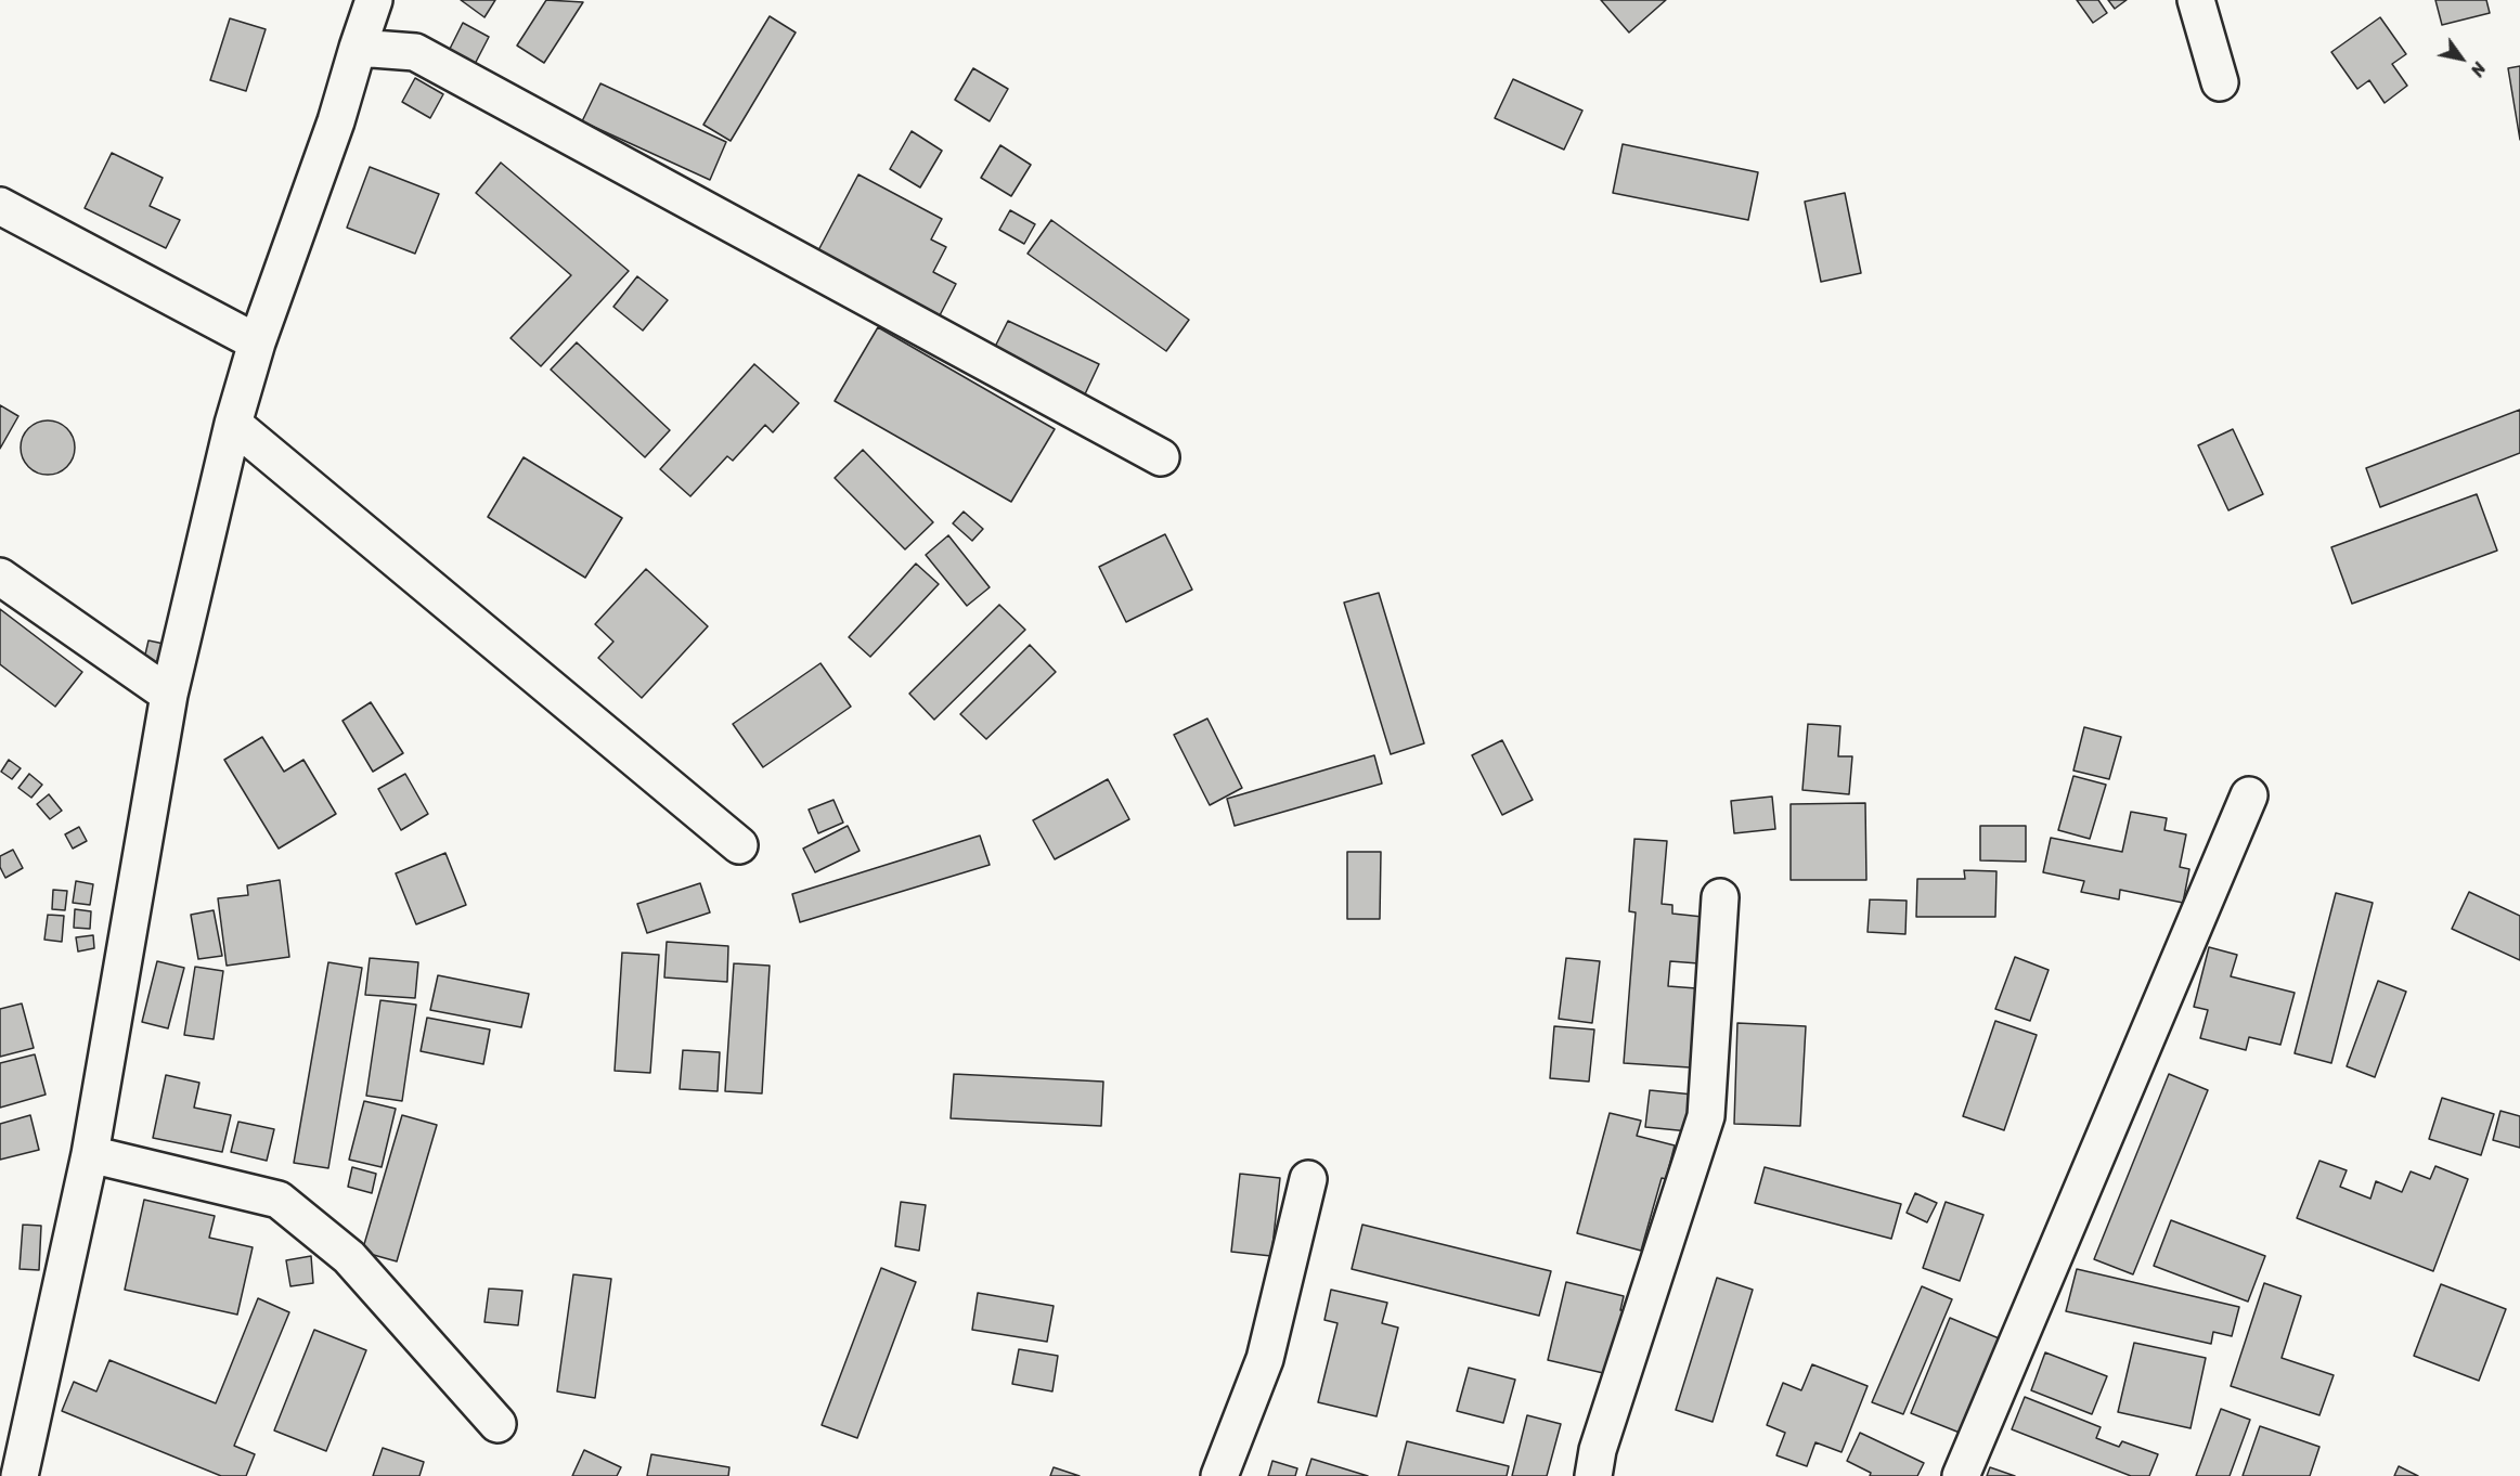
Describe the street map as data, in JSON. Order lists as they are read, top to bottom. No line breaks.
{"north":"bottom right"}
